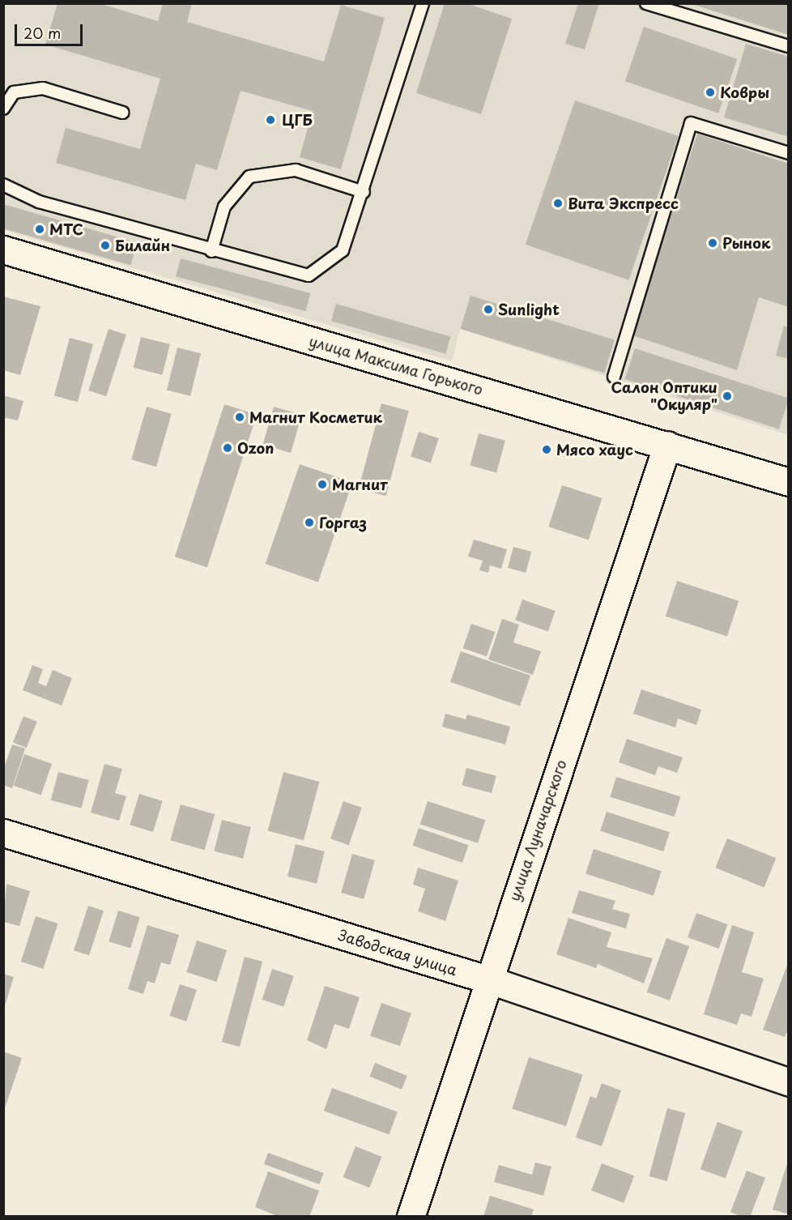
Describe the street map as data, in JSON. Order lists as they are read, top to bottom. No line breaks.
{"streets":{"main road":["улица Максима Горького","улица Луначарского","Заводская улица"]},"crossings":[["улица Максима Горького","улица Луначарского"],["улица Луначарского","Заводская улица"]],"places":["Ковры","ЦГБ","Вита Экспресс","МТС","Рынок","Билайн","Sunlight","Салон Оптики \"Окуляр\"","Магнит Косметик","Ozon","Мясо хаус","Магнит","Горгаз"],"scale_bar":"20 m"}
